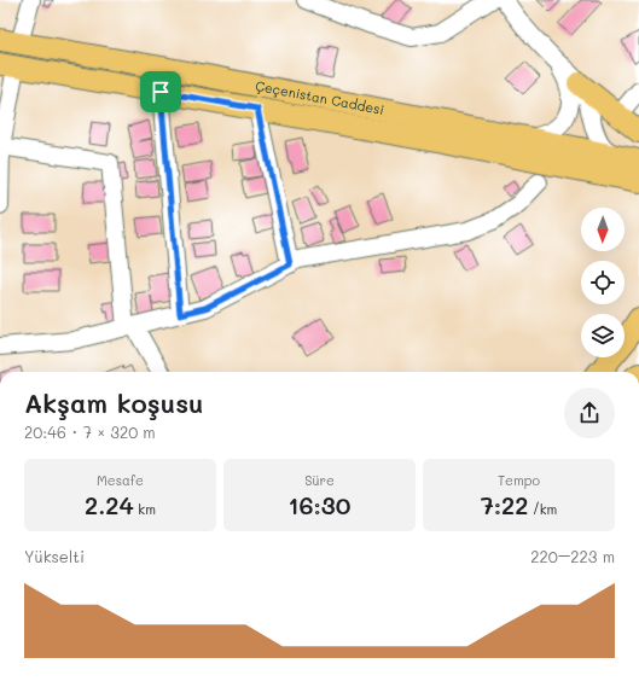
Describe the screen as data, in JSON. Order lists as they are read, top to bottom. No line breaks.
{"streets":{"main road":["Çeçenistan Caddesi"]},"north":"bottom","page":{"heading":["Akşam koşusu","20:46 · 7 × 320 m"],"stats":[["Mesafe","2.24 km"],["Süre","16:30"],["Tempo","7:22 /km"]],"chart":["Yükselti","220–223 m"]}}
